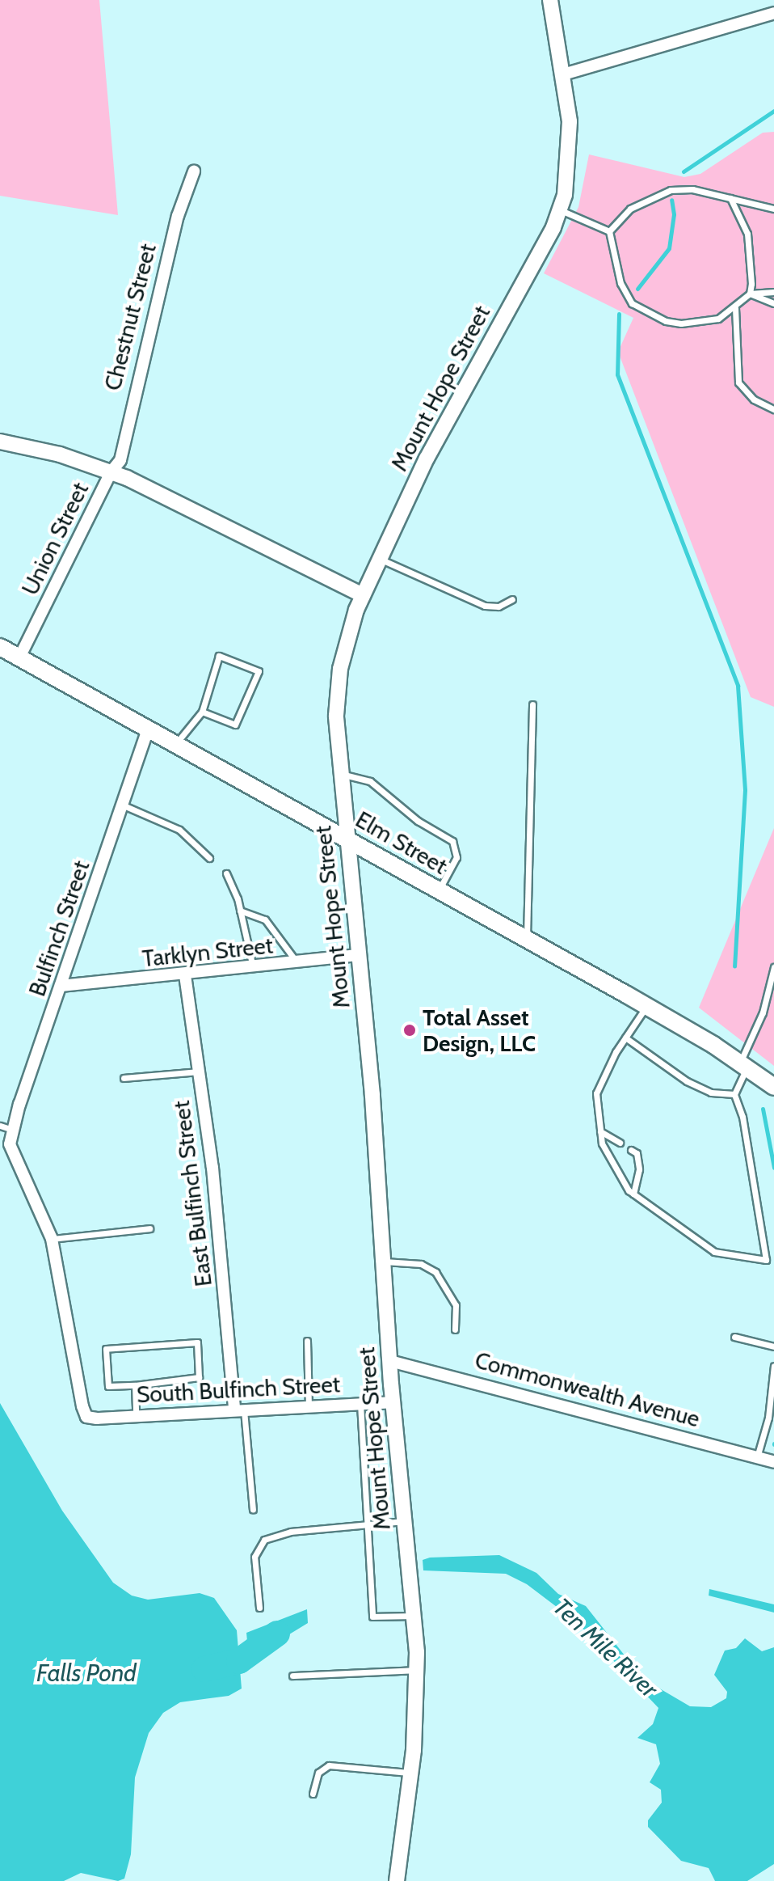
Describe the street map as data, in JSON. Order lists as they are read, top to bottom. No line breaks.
{"streets":{"main road":["Elm Street"],"street":["Chestnut Street","Mount Hope Street","Union Street","Bulfinch Street","Tarklyn Street","East Bulfinch Street","South Bulfinch Street","Commonwealth Avenue"]},"crossings":[["Chestnut Street","Union Street"],["Mount Hope Street","Elm Street"],["Mount Hope Street","Tarklyn Street"],["Mount Hope Street","South Bulfinch Street"],["Mount Hope Street","Commonwealth Avenue"],["Union Street","Elm Street"],["Elm Street","Bulfinch Street"],["Bulfinch Street","Tarklyn Street"],["Bulfinch Street","South Bulfinch Street"],["Tarklyn Street","East Bulfinch Street"],["East Bulfinch Street","South Bulfinch Street"]],"water":["Ten Mile River","Falls Pond"],"places":["Total Asset Design, LLC"]}
